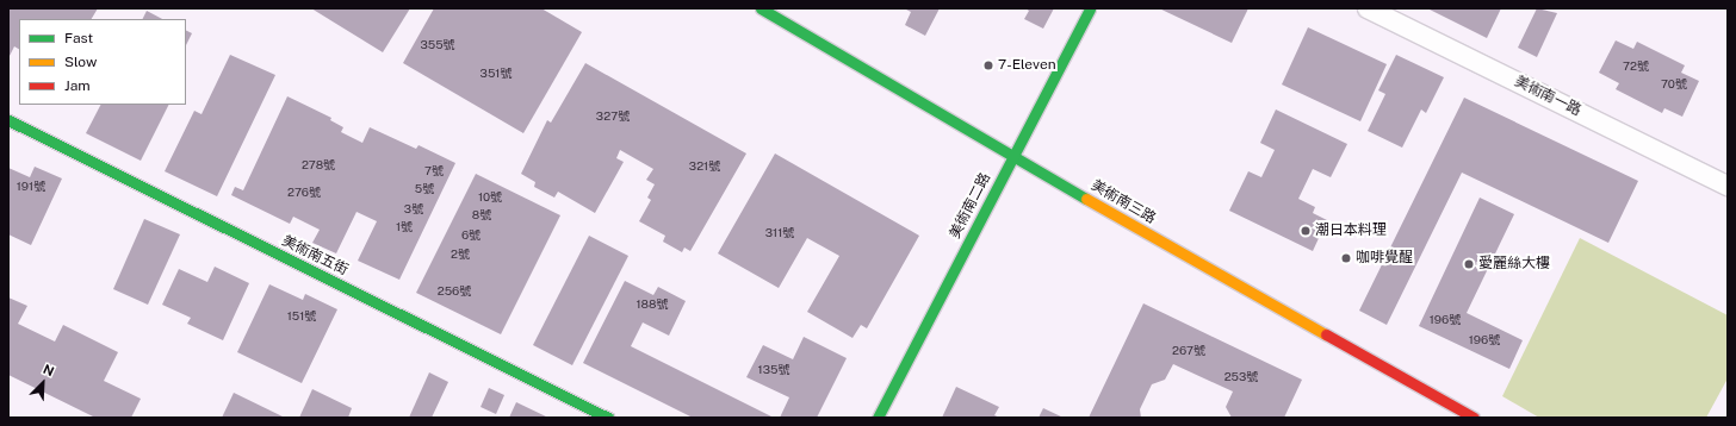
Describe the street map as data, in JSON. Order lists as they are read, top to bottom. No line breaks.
{"streets":{"street":["美術南一路","美術南三路","美術南二路","美術南五街"]},"crossings":[["美術南三路","美術南二路"]],"places":["7-Eleven","潮日本料理","咖啡覺醒","愛麗絲大樓"],"house_numbers":["355號","72號","351號","70號","327號","278號","321號","7號","191號","5號","276號","10號","3號","8號","1號","311號","6號","2號","256號","188號","151號","196號","196號","267號","135號","253號"],"legend":["Fast","Slow","Jam"],"north":"top right"}
